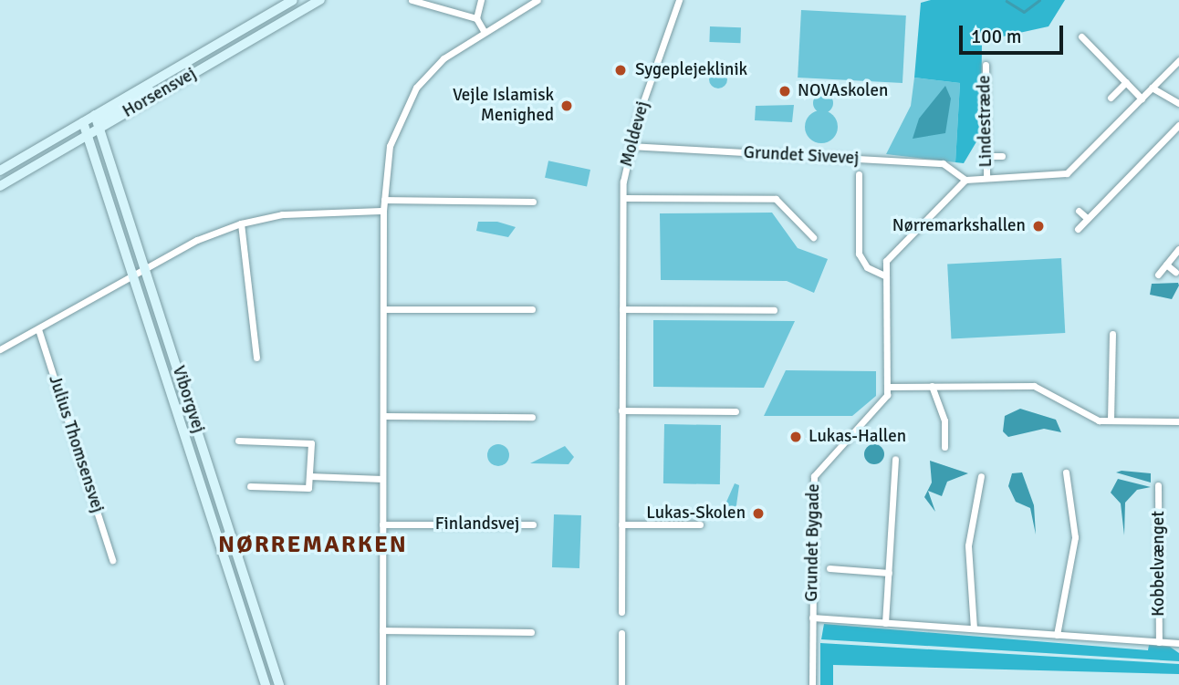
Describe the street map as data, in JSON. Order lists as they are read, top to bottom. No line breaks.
{"streets":{"street":["Horsensvej","Lindestræde","Moldevej","Grundet Sivevej","Viborgvej","Julius Thomsensvej","Finlandsvej","Grundet Bygade","Kobbelvænget"]},"crossings":[["Horsensvej","Viborgvej"],["Moldevej","Grundet Sivevej"],["Grundet Sivevej","Grundet Bygade"],["Grundet Bygade","Kobbelvænget"]],"districts":["NØRREMARKEN"],"places":["Sygeplejeklinik","NOVAskolen","Vejle Islamisk Menighed","Nørremarkshallen","Lukas-Hallen","Lukas-Skolen"],"scale_bar":"100 m"}
